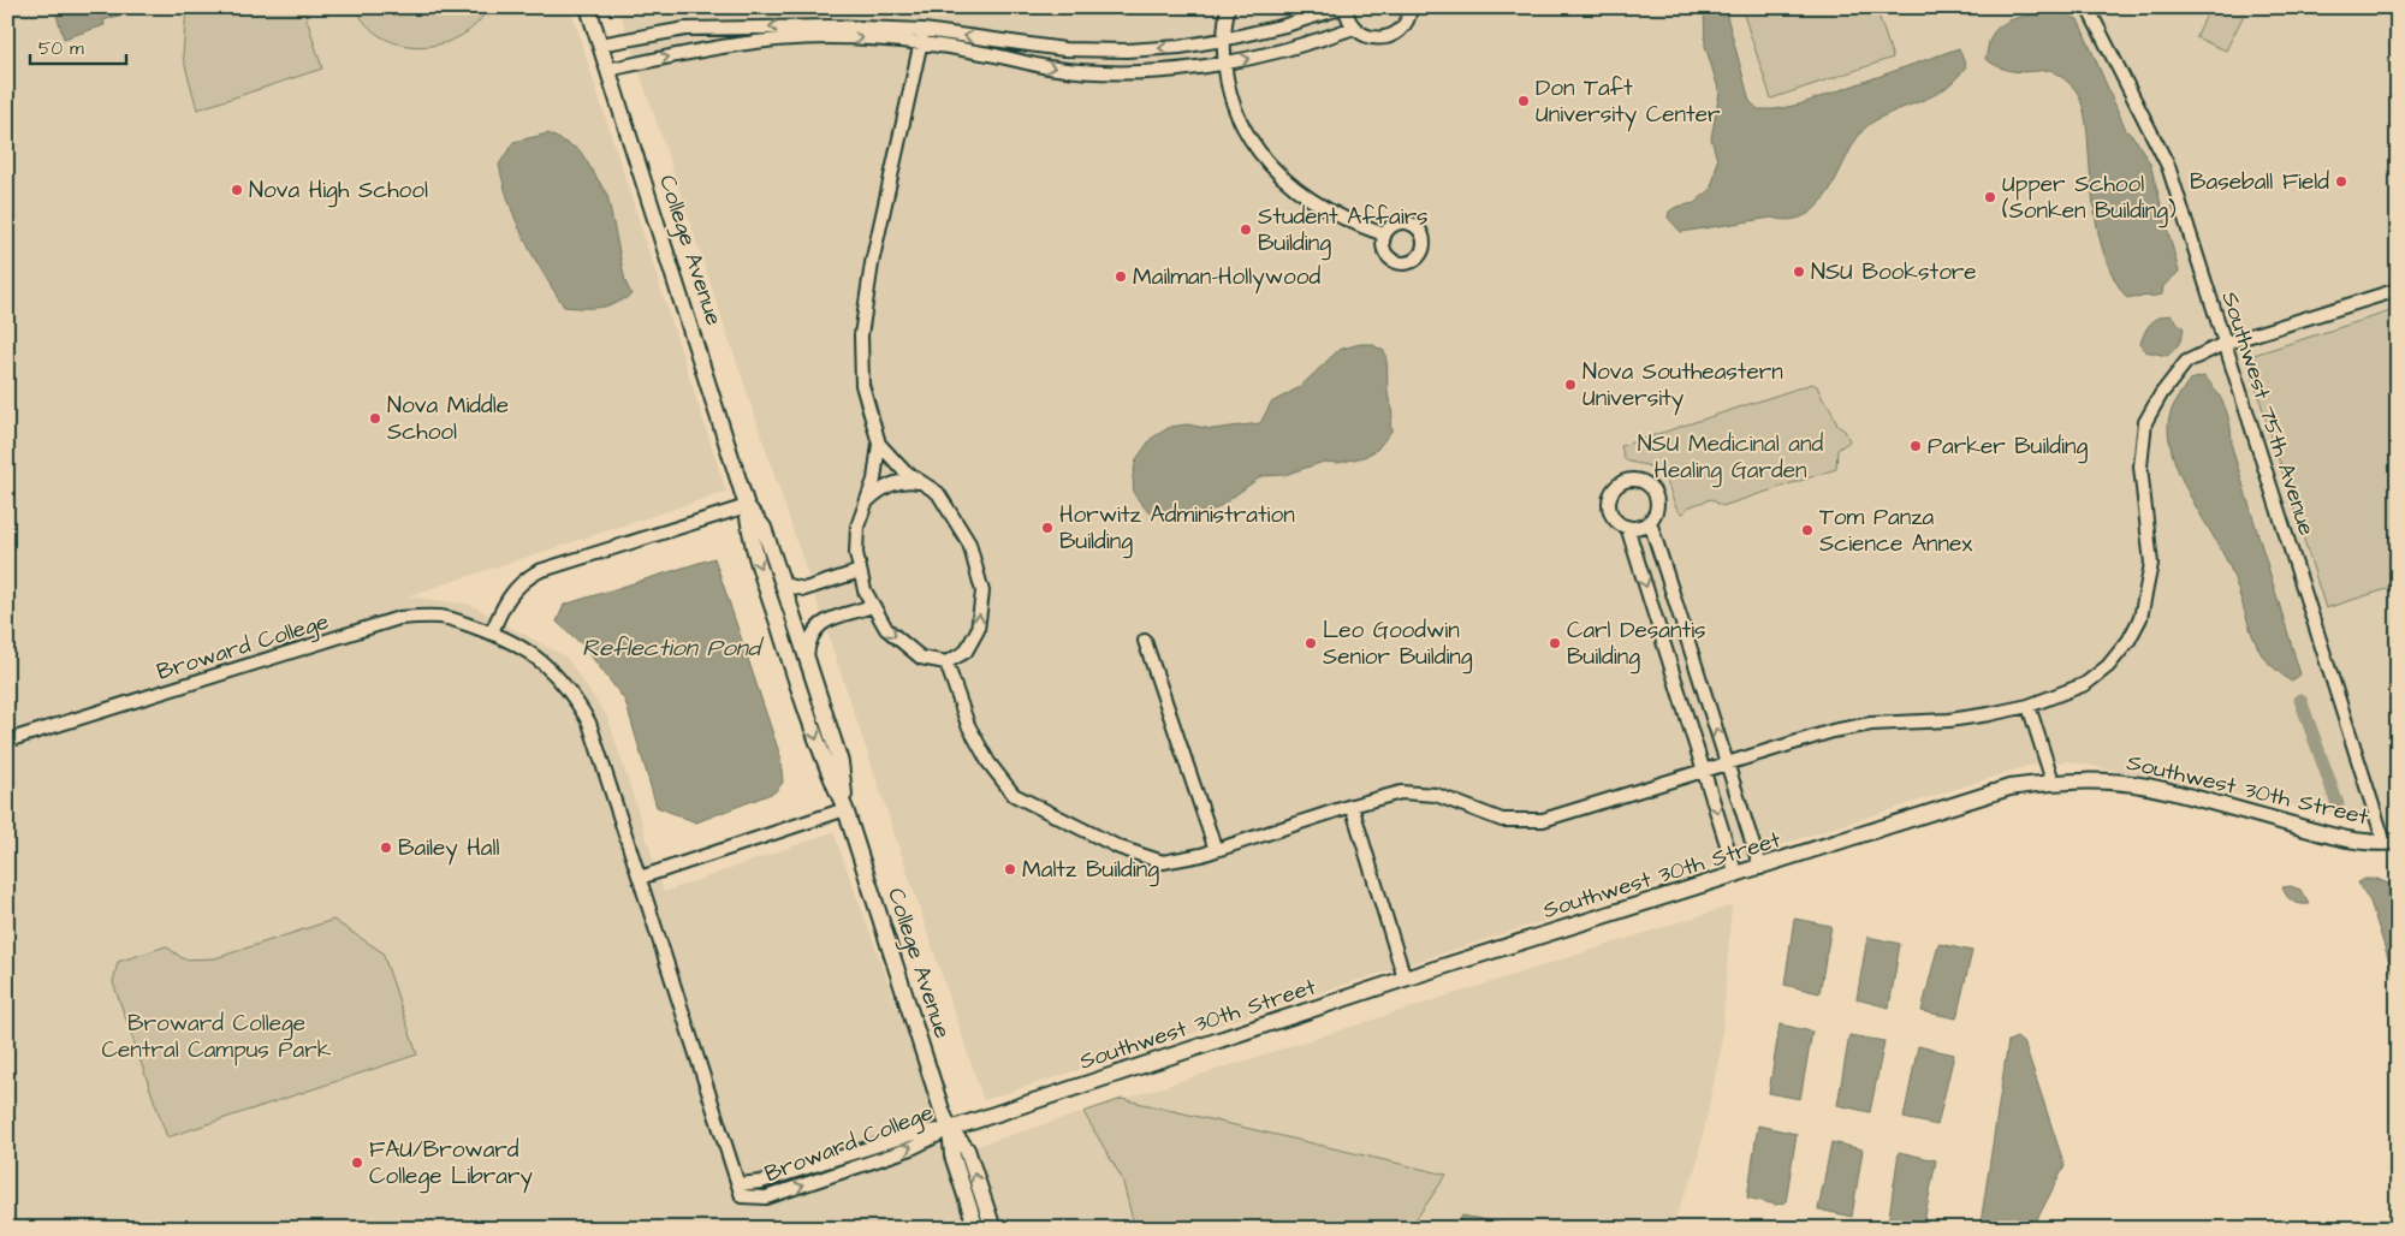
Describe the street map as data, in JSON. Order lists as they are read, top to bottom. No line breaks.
{"streets":{"street":["College Avenue","Southwest 75th Avenue","Broward College","Southwest 30th Street"]},"crossings":[["College Avenue","Broward College"],["College Avenue","Southwest 30th Street"],["Southwest 75th Avenue","Southwest 30th Street"],["Broward College","Southwest 30th Street"]],"water":["Reflection Pond"],"parks":["NSU Medicinal and Healing Garden","Broward College Central Campus Park"],"places":["Don Taft University Center","Baseball Field","Nova High School","Upper School (Sonken Building)","Student Affairs Building","NSU Bookstore","Mailman-Hollywood","Nova Southeastern University","Nova Middle School","Parker Building","Horwitz Administration Building","Tom Panza Science Annex","Leo Goodwin Senior Building","Carl Desantis Building","Bailey Hall","Maltz Building","FAU/Broward College Library"],"scale_bar":"50 m"}
